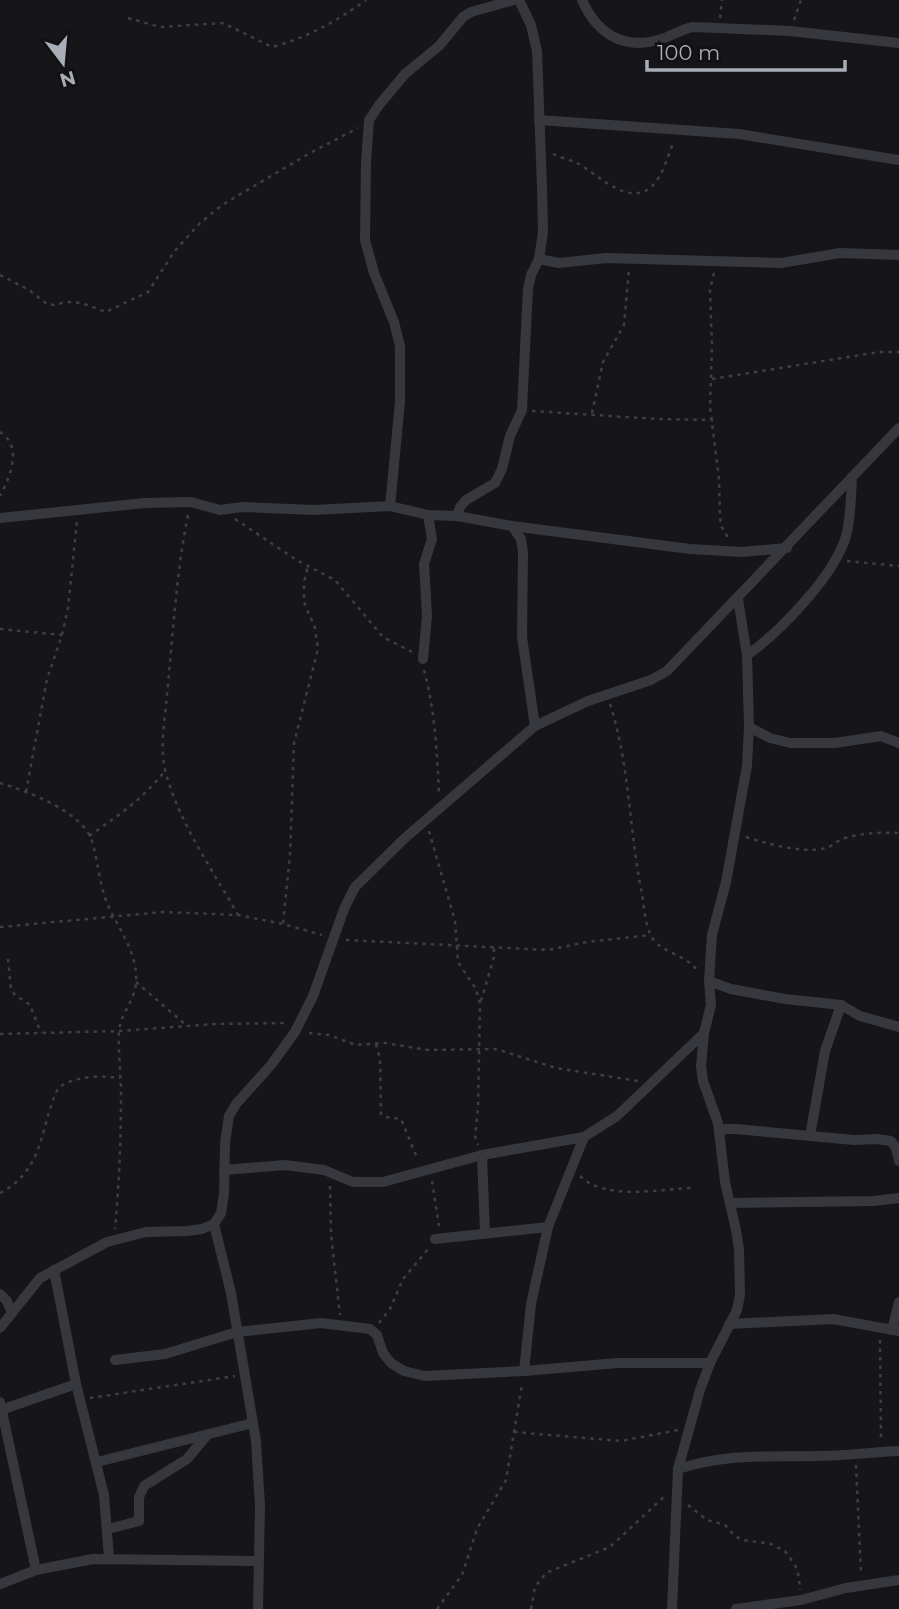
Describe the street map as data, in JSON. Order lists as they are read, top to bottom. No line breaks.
{"scale_bar":"100 m","north":"bottom"}
